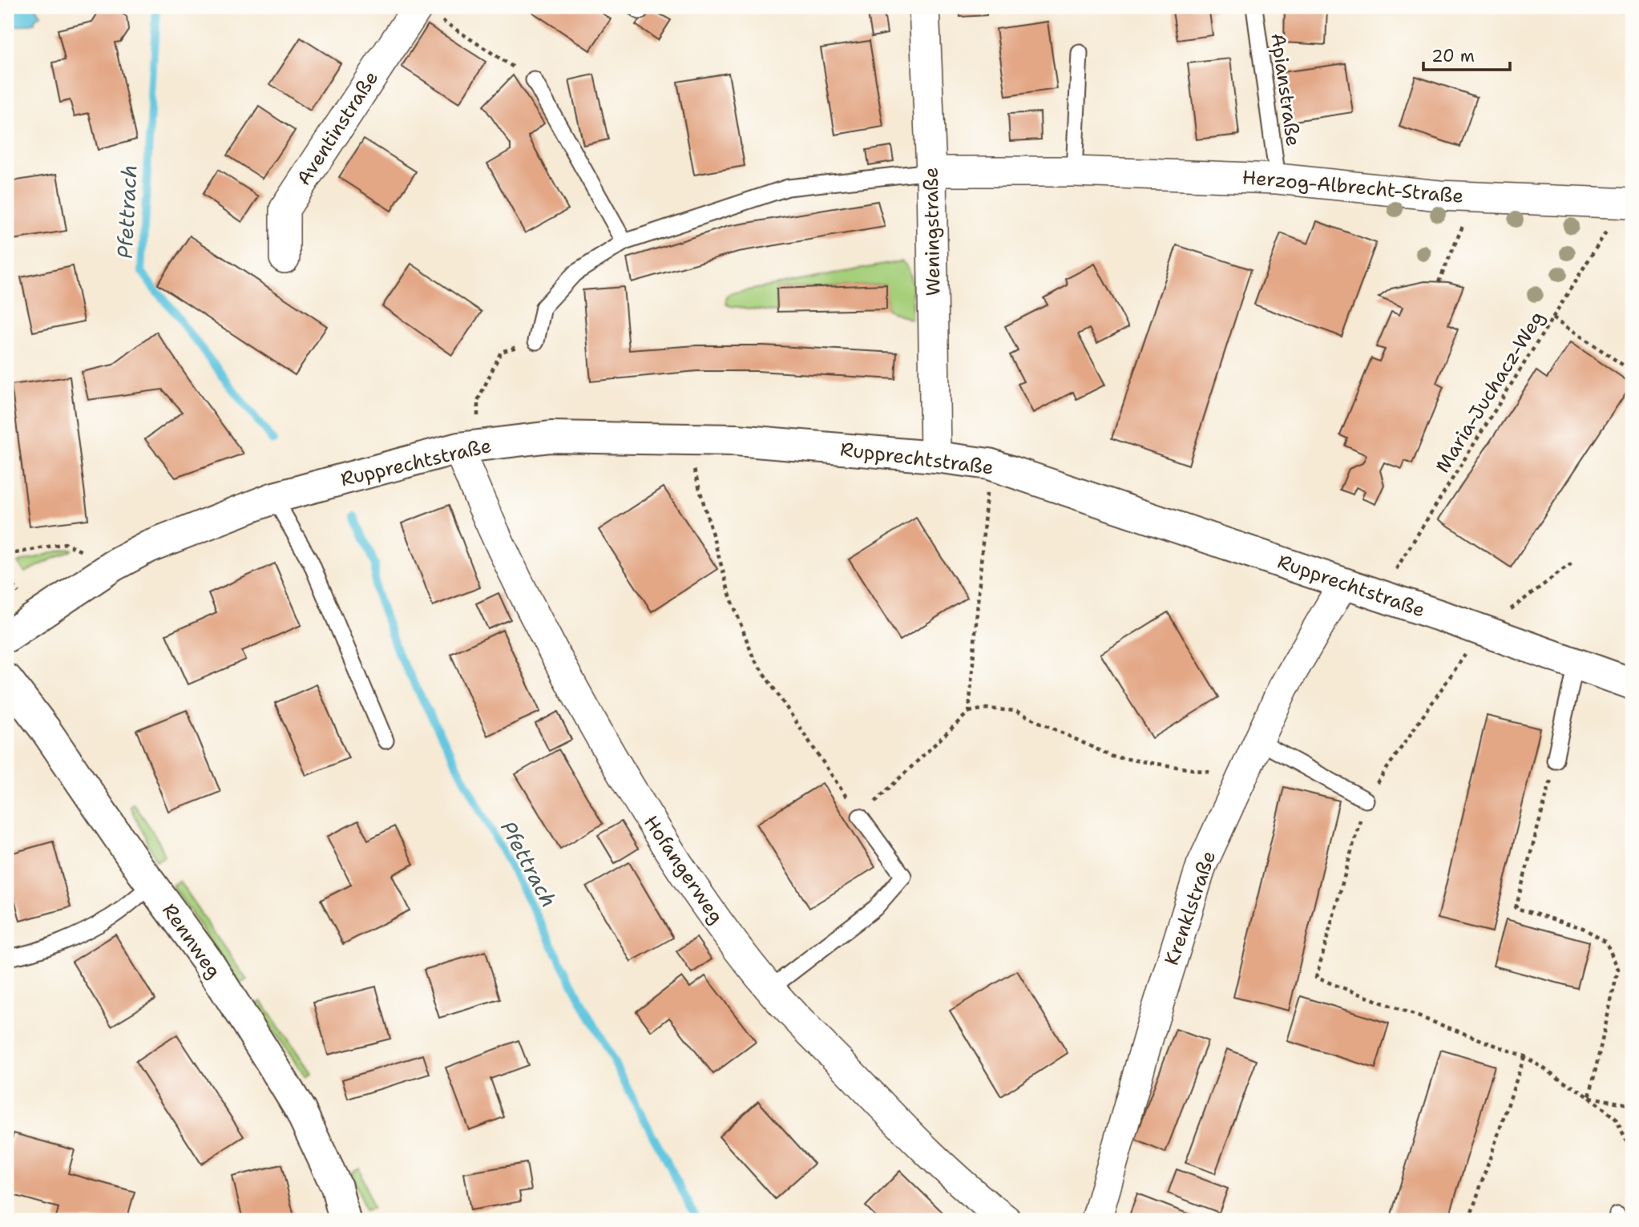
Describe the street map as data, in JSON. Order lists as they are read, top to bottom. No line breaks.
{"streets":{"main road":["Rupprechtstraße","Rennweg"],"street":["Aventinstraße","Herzog-Albrecht-Straße","Weningstraße","Hofangerweg","Krenklstraße"],"lane":["Apianstraße"],"path":["Maria-Juchacz-Weg"]},"crossings":[["Apianstraße","Herzog-Albrecht-Straße"],["Herzog-Albrecht-Straße","Weningstraße"],["Herzog-Albrecht-Straße","Maria-Juchacz-Weg"],["Weningstraße","Rupprechtstraße"],["Maria-Juchacz-Weg","Rupprechtstraße"],["Rupprechtstraße","Hofangerweg"],["Rupprechtstraße","Krenklstraße"]],"water":["Pfettrach"],"scale_bar":"20 m"}
